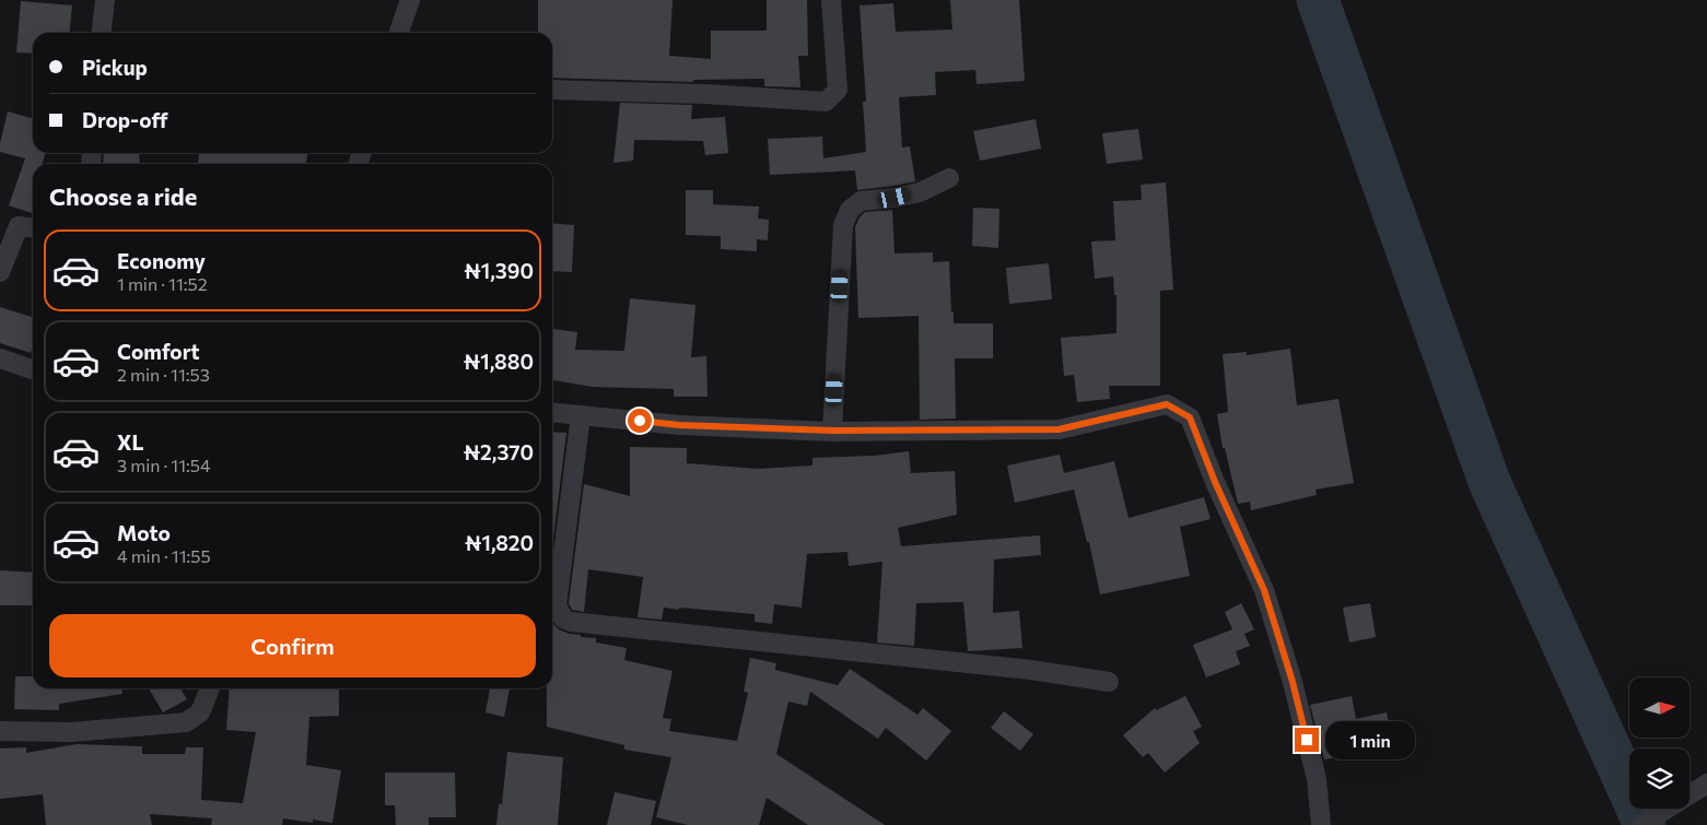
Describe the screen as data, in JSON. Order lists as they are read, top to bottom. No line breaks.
{"north":"right","page":{"banner":["Pickup","Drop-off"],"heading":"Choose a ride","list":[{"name":"Economy","note":"1 min · 11:52","value":"₦1,390"},{"name":"Comfort","note":"2 min · 11:53","value":"₦1,880"},{"name":"XL","note":"3 min · 11:54","value":"₦2,370"},{"name":"Moto","note":"4 min · 11:55","value":"₦1,820"}],"buttons":"Confirm","bubble":"1 min"}}
